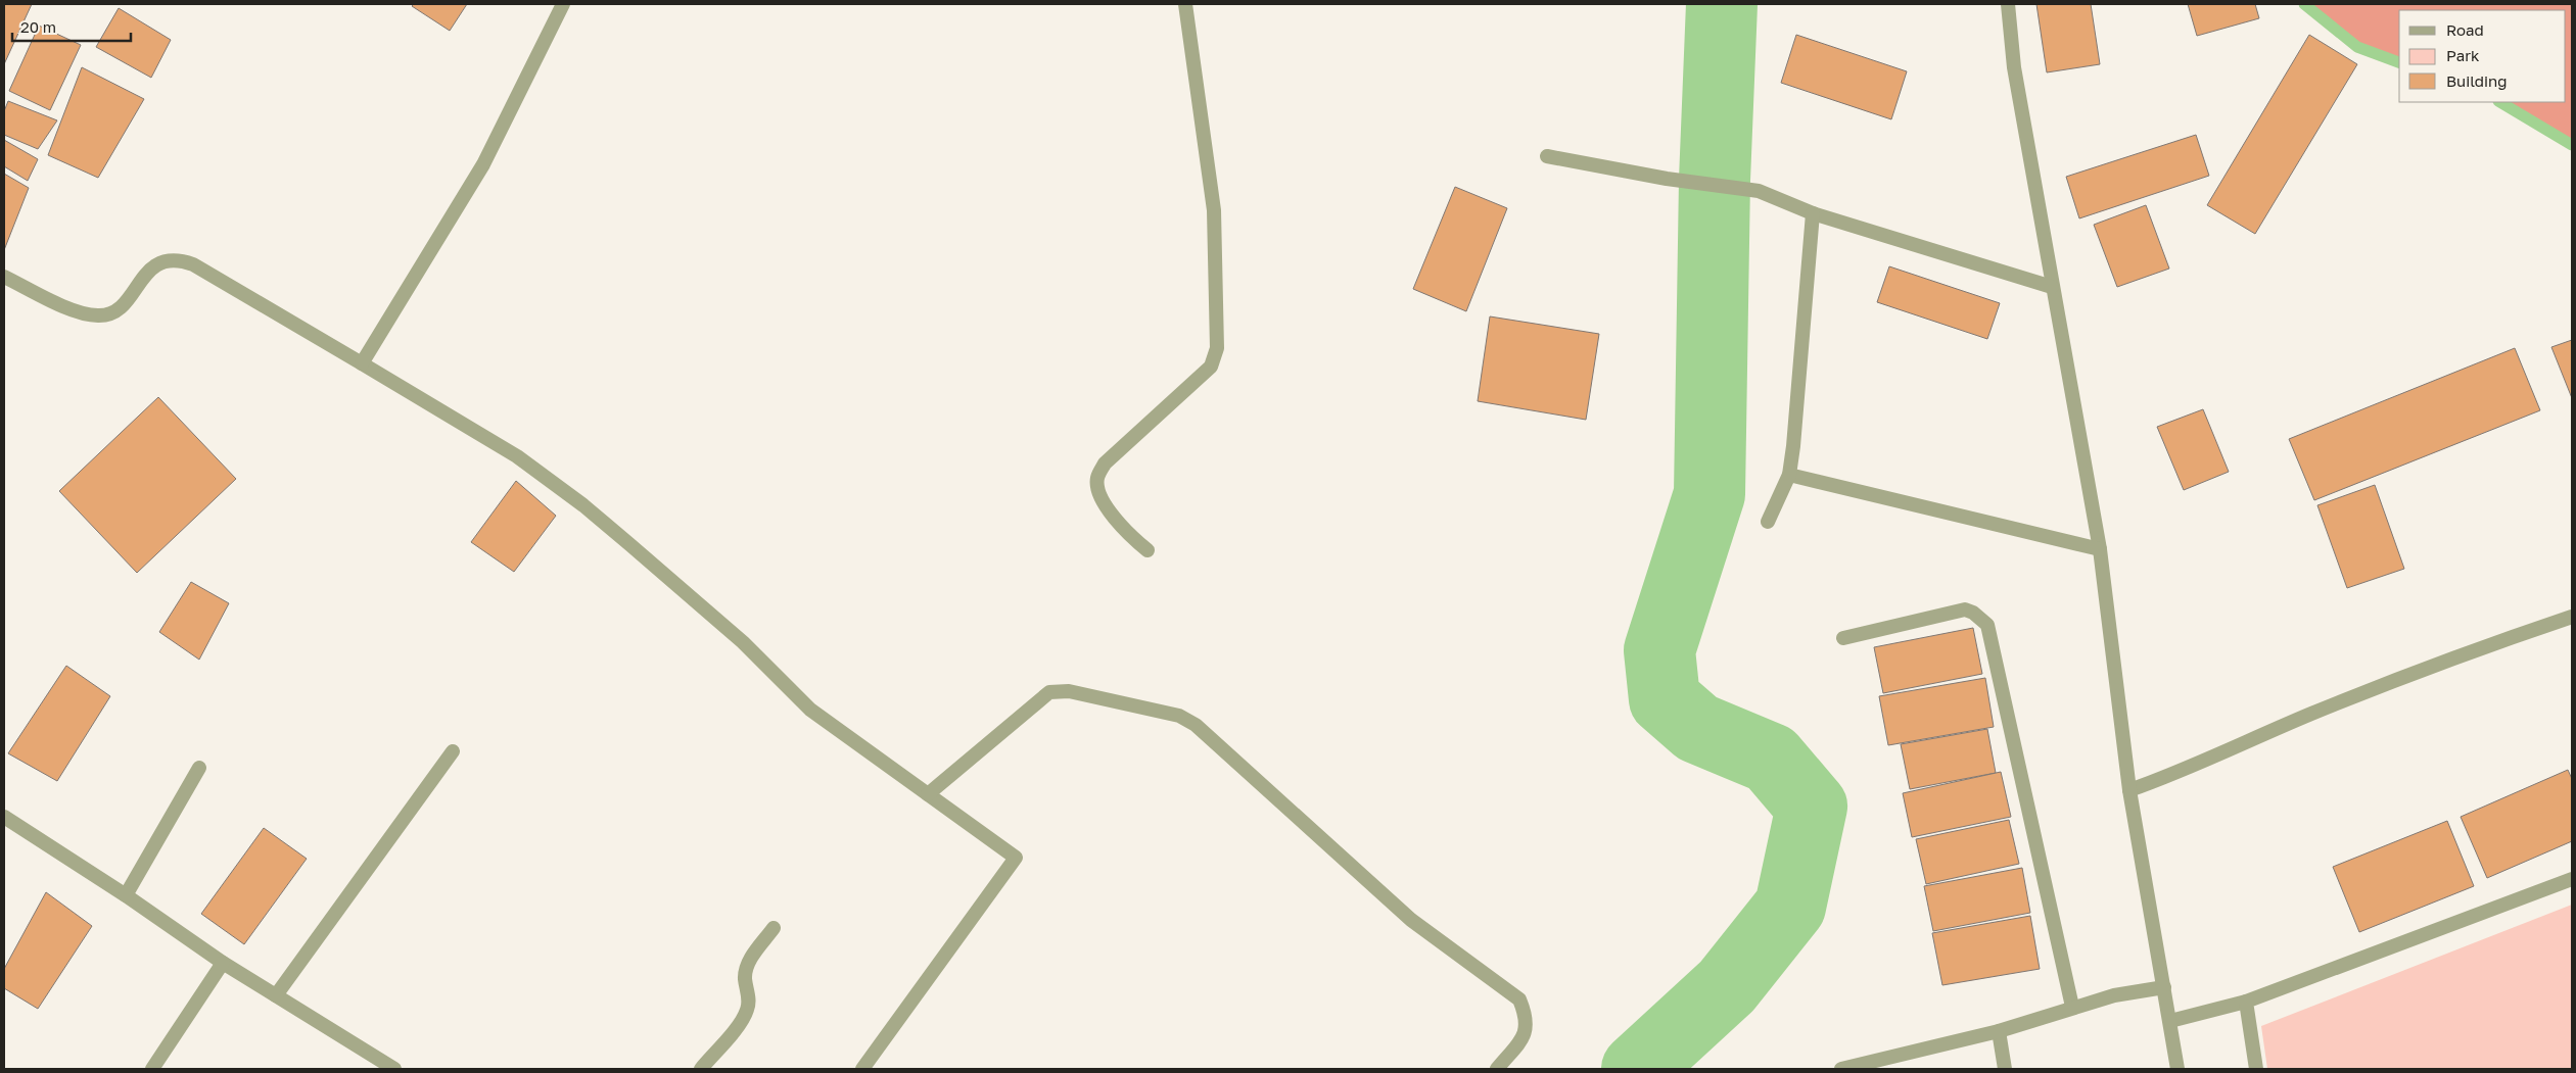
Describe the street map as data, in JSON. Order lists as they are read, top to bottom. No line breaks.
{"legend":["Road","Park","Building"],"scale_bar":"20 m"}
